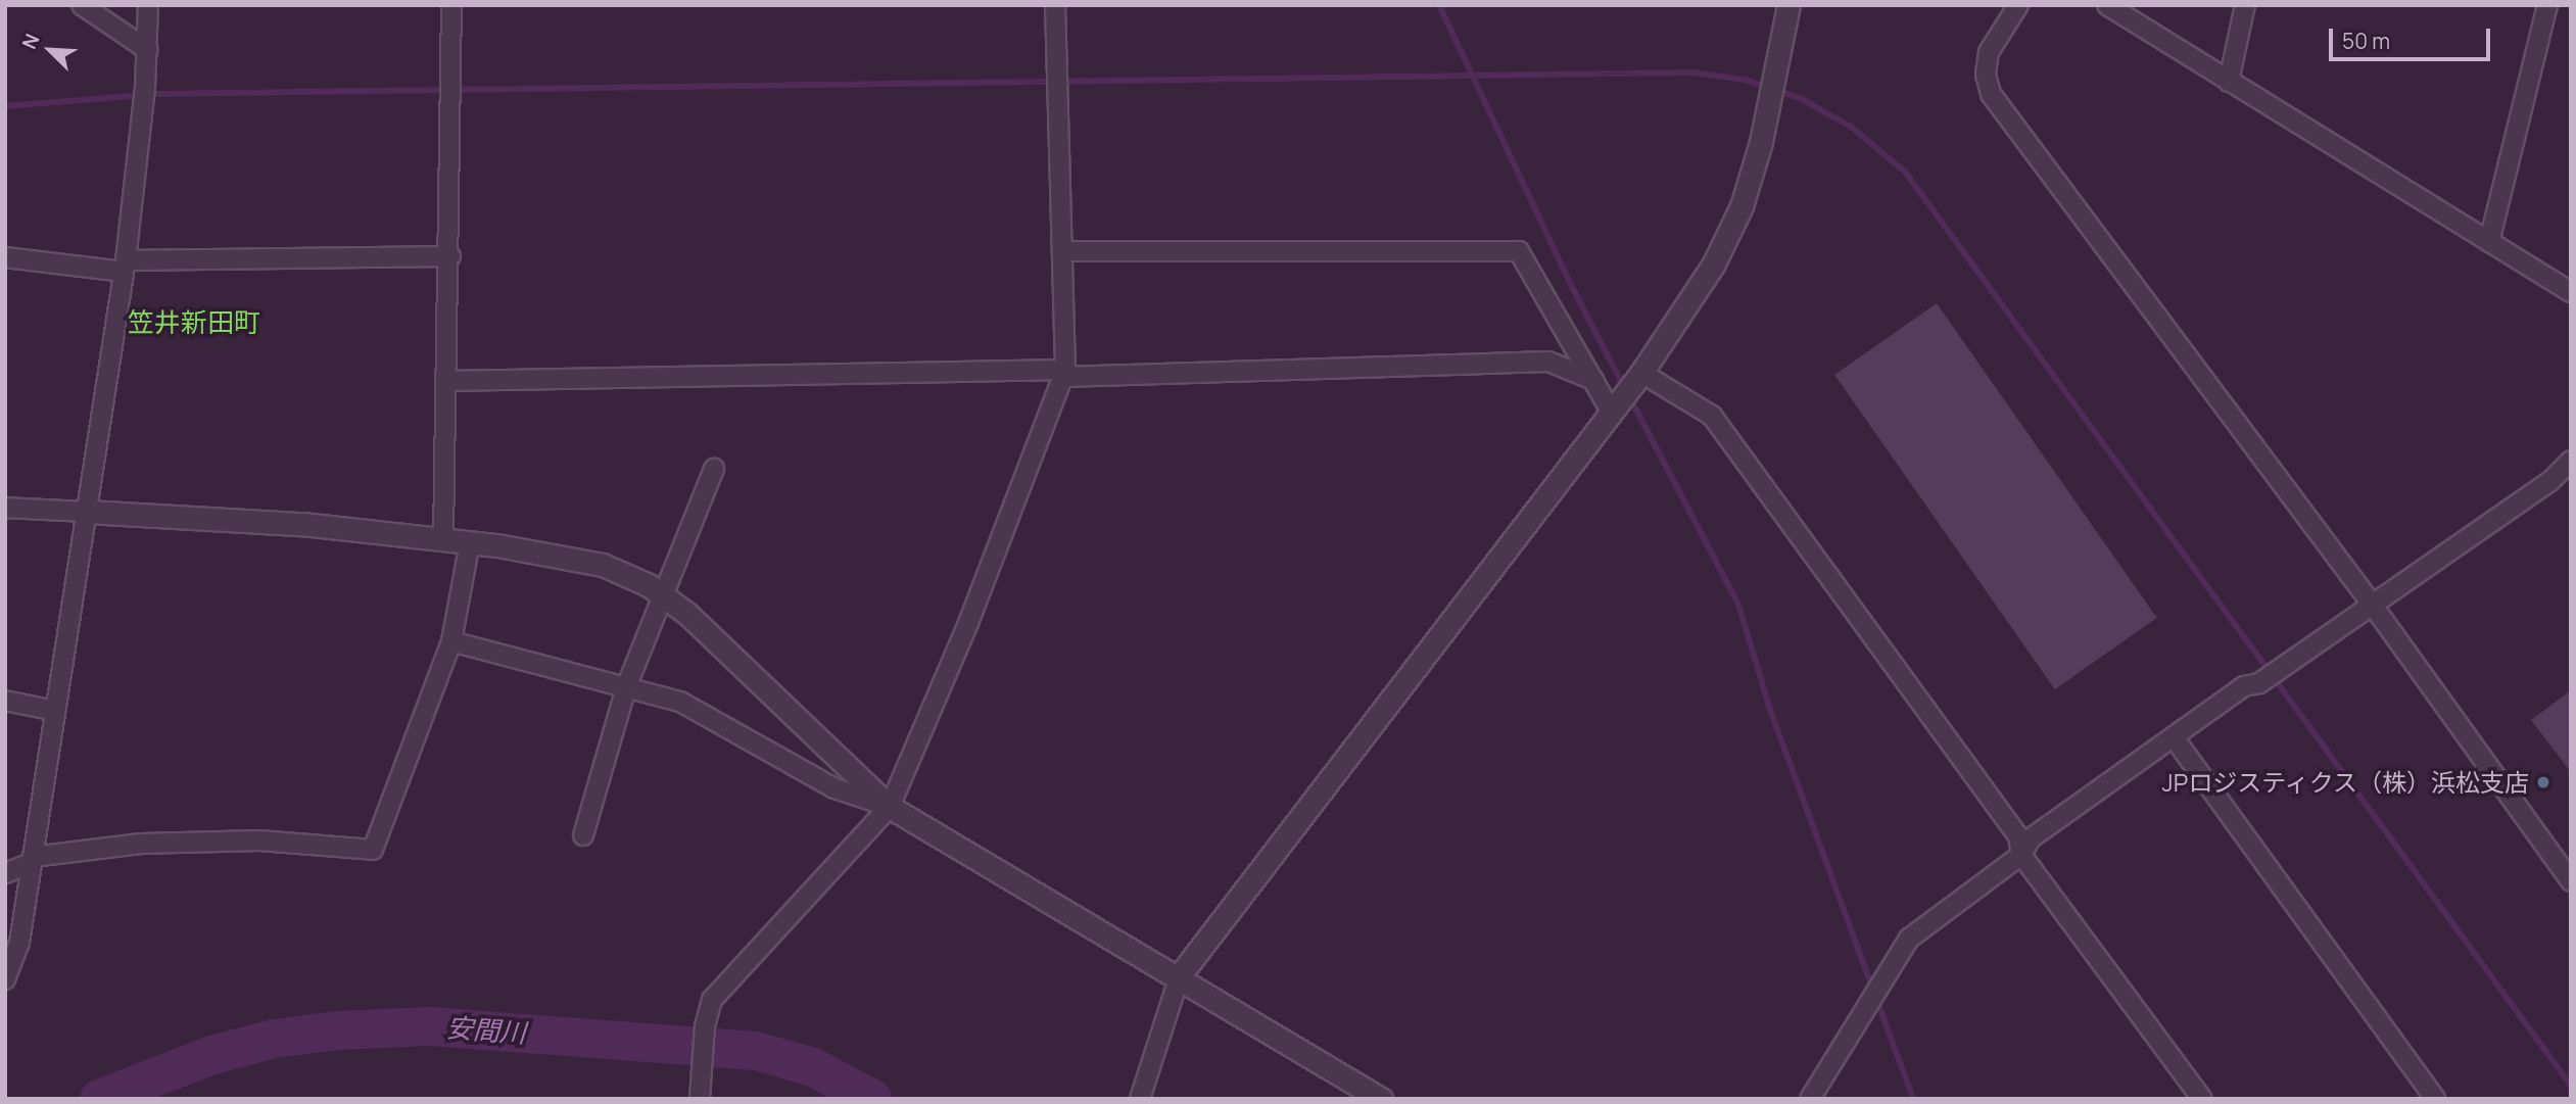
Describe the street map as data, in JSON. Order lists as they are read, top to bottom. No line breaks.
{"districts":["笠井新田町"],"water":["安間川"],"places":["JPロジスティクス（株）浜松支店"],"scale_bar":"50 m","north":"top left"}
